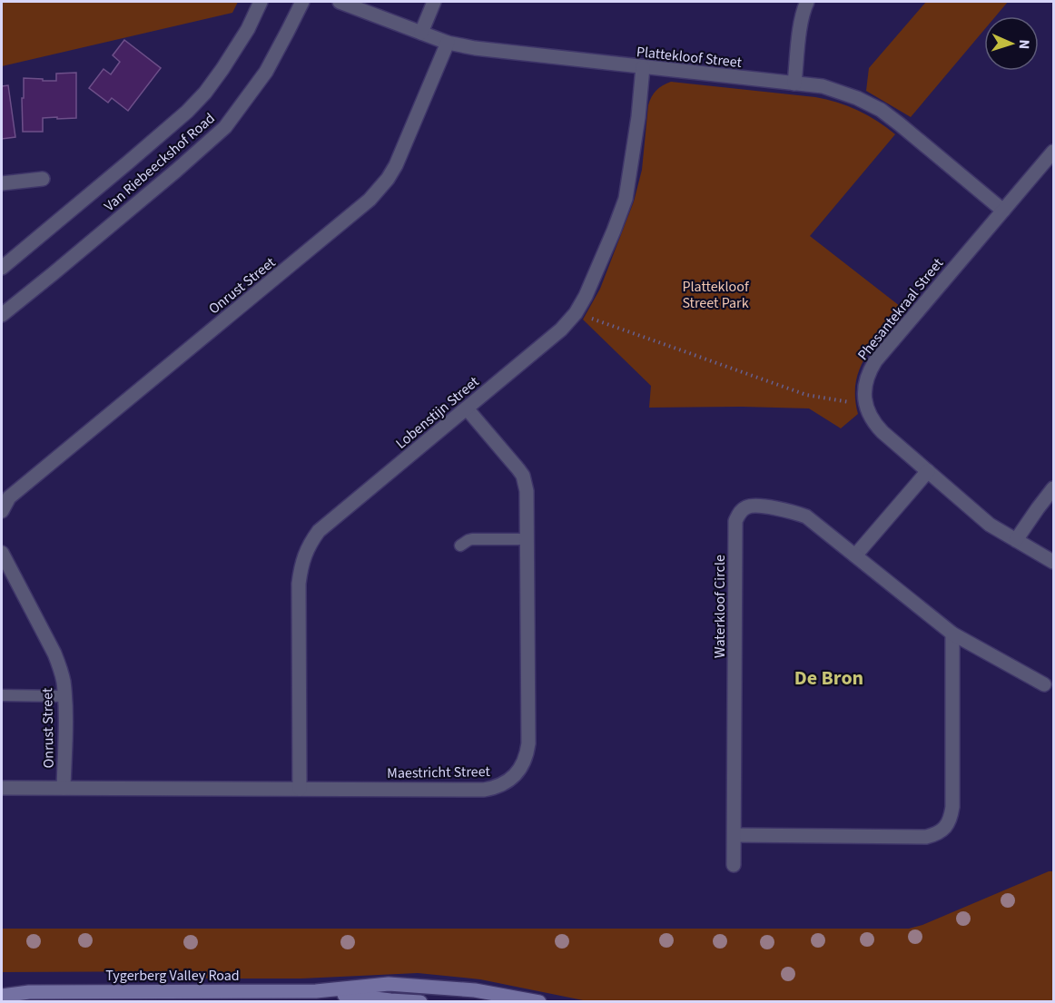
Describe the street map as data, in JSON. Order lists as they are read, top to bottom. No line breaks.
{"streets":{"main road":["Tygerberg Valley Road"],"street":["Plattekloof Street","Van Riebeeckshof Road","Onrust Street","Phesantekraal Street","Lobenstijn Street","Waterkloof Circle","Maestricht Street"]},"crossings":[["Plattekloof Street","Onrust Street"],["Plattekloof Street","Phesantekraal Street"],["Plattekloof Street","Lobenstijn Street"],["Onrust Street","Maestricht Street"],["Lobenstijn Street","Maestricht Street"]],"districts":["De Bron"],"parks":["Plattekloof Street Park"],"north":"right"}
